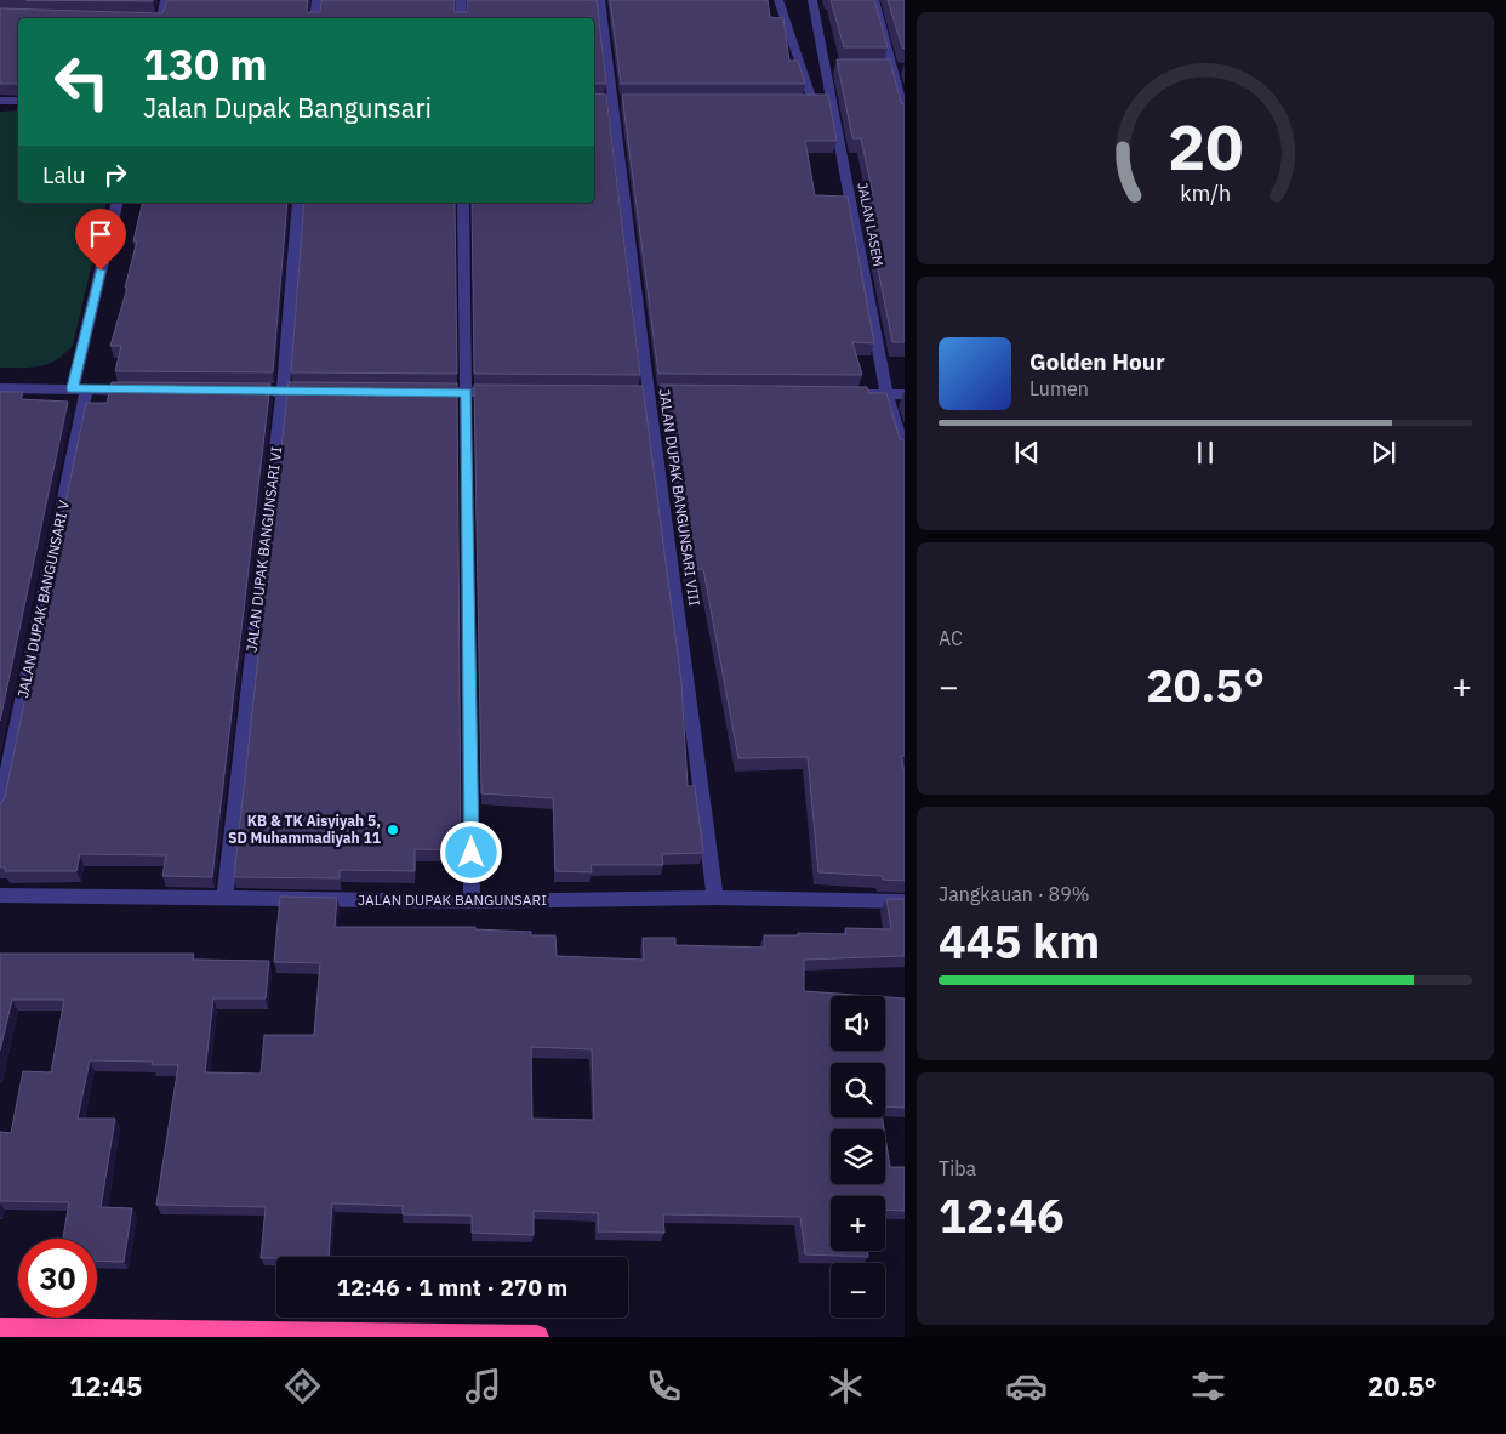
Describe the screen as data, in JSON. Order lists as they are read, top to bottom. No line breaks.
{"streets":{"street":["JALAN LASEM","JALAN DUPAK BANGUNSARI VIII","JALAN DUPAK BANGUNSARI VI","JALAN DUPAK BANGUNSARI V","JALAN DUPAK BANGUNSARI"]},"crossings":[["JALAN DUPAK BANGUNSARI VIII","JALAN DUPAK BANGUNSARI"],["JALAN DUPAK BANGUNSARI VI","JALAN DUPAK BANGUNSARI"]],"places":["KB & TK Aisyiyah 5, SD Muhammadiyah 11"],"page":{"turn":["130 m","Jalan Dupak Bangunsari"],"then":"Lalu","song":["Golden Hour","Lumen"],"tile":["AC",["Jangkauan · 89%","445 km"],["Tiba","12:46"]],"heat":["−","20.5°","+"],"map_buttons":["+","−"],"limit":"30","trip":"12:46 · 1 mnt · 270 m","tabs":["12:45","20.5°"],"gauge":["20","km/h"]}}
